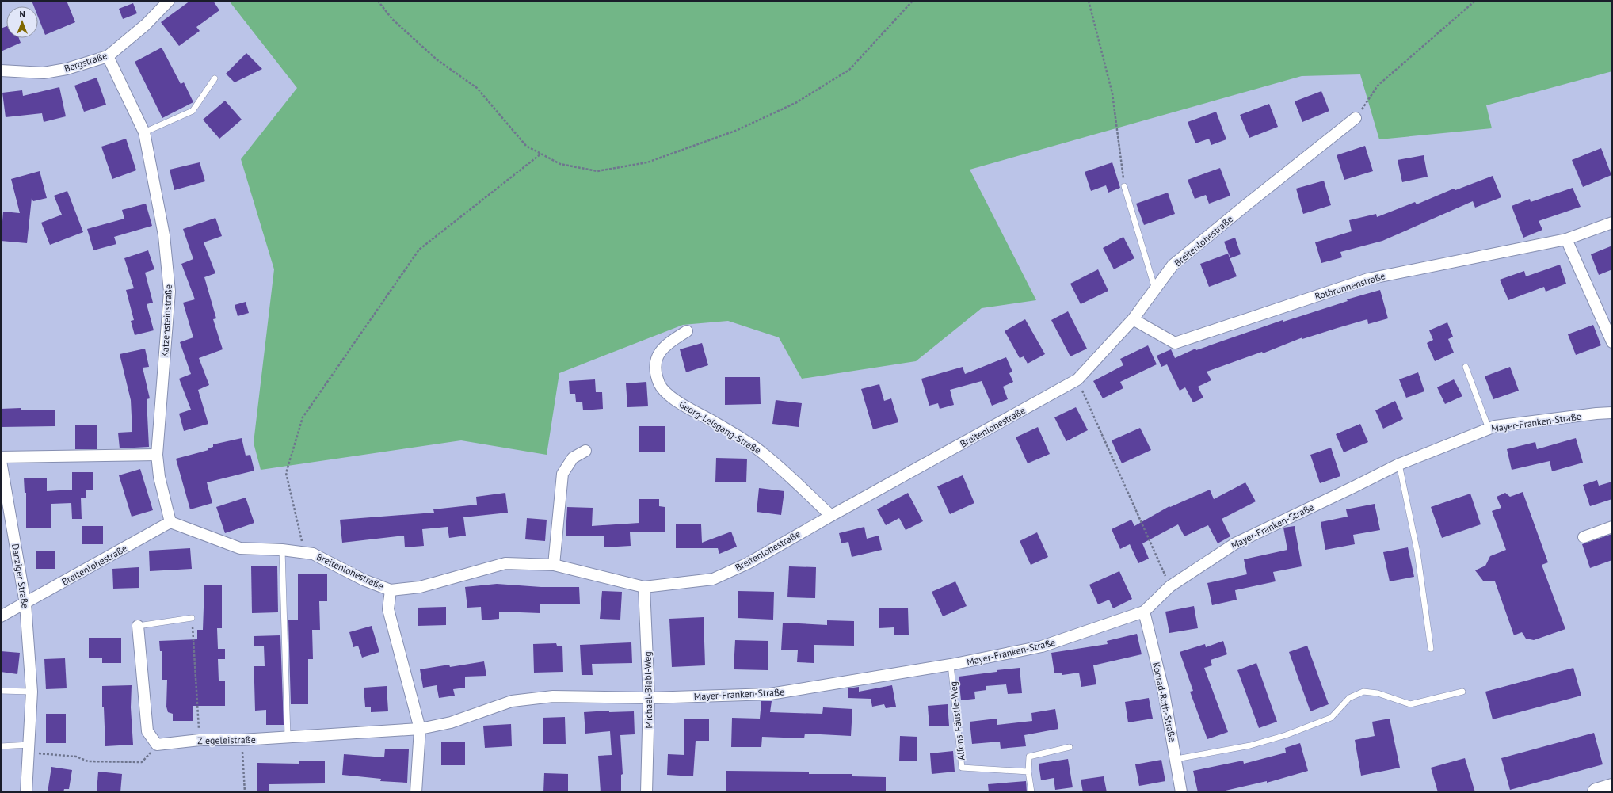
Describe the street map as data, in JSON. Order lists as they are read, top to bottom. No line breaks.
{"streets":{"street":["Bergstraße","Breitenlohestraße","Rotbrunnenstraße","Katzensteinstraße","Mayer-Franken-Straße","Georg-Leisgang-Straße","Danziger Straße","Michael-Biebl-Weg","Konrad-Roth-Straße","Ziegeleistraße"],"lane":["Alfons-Fäustle-Weg"]},"crossings":[["Bergstraße","Katzensteinstraße"],["Breitenlohestraße","Rotbrunnenstraße"],["Breitenlohestraße","Katzensteinstraße"],["Breitenlohestraße","Georg-Leisgang-Straße"],["Breitenlohestraße","Danziger Straße"],["Breitenlohestraße","Michael-Biebl-Weg"],["Mayer-Franken-Straße","Michael-Biebl-Weg"],["Mayer-Franken-Straße","Konrad-Roth-Straße"],["Mayer-Franken-Straße","Alfons-Fäustle-Weg"],["Mayer-Franken-Straße","Ziegeleistraße"]],"north":"top"}
